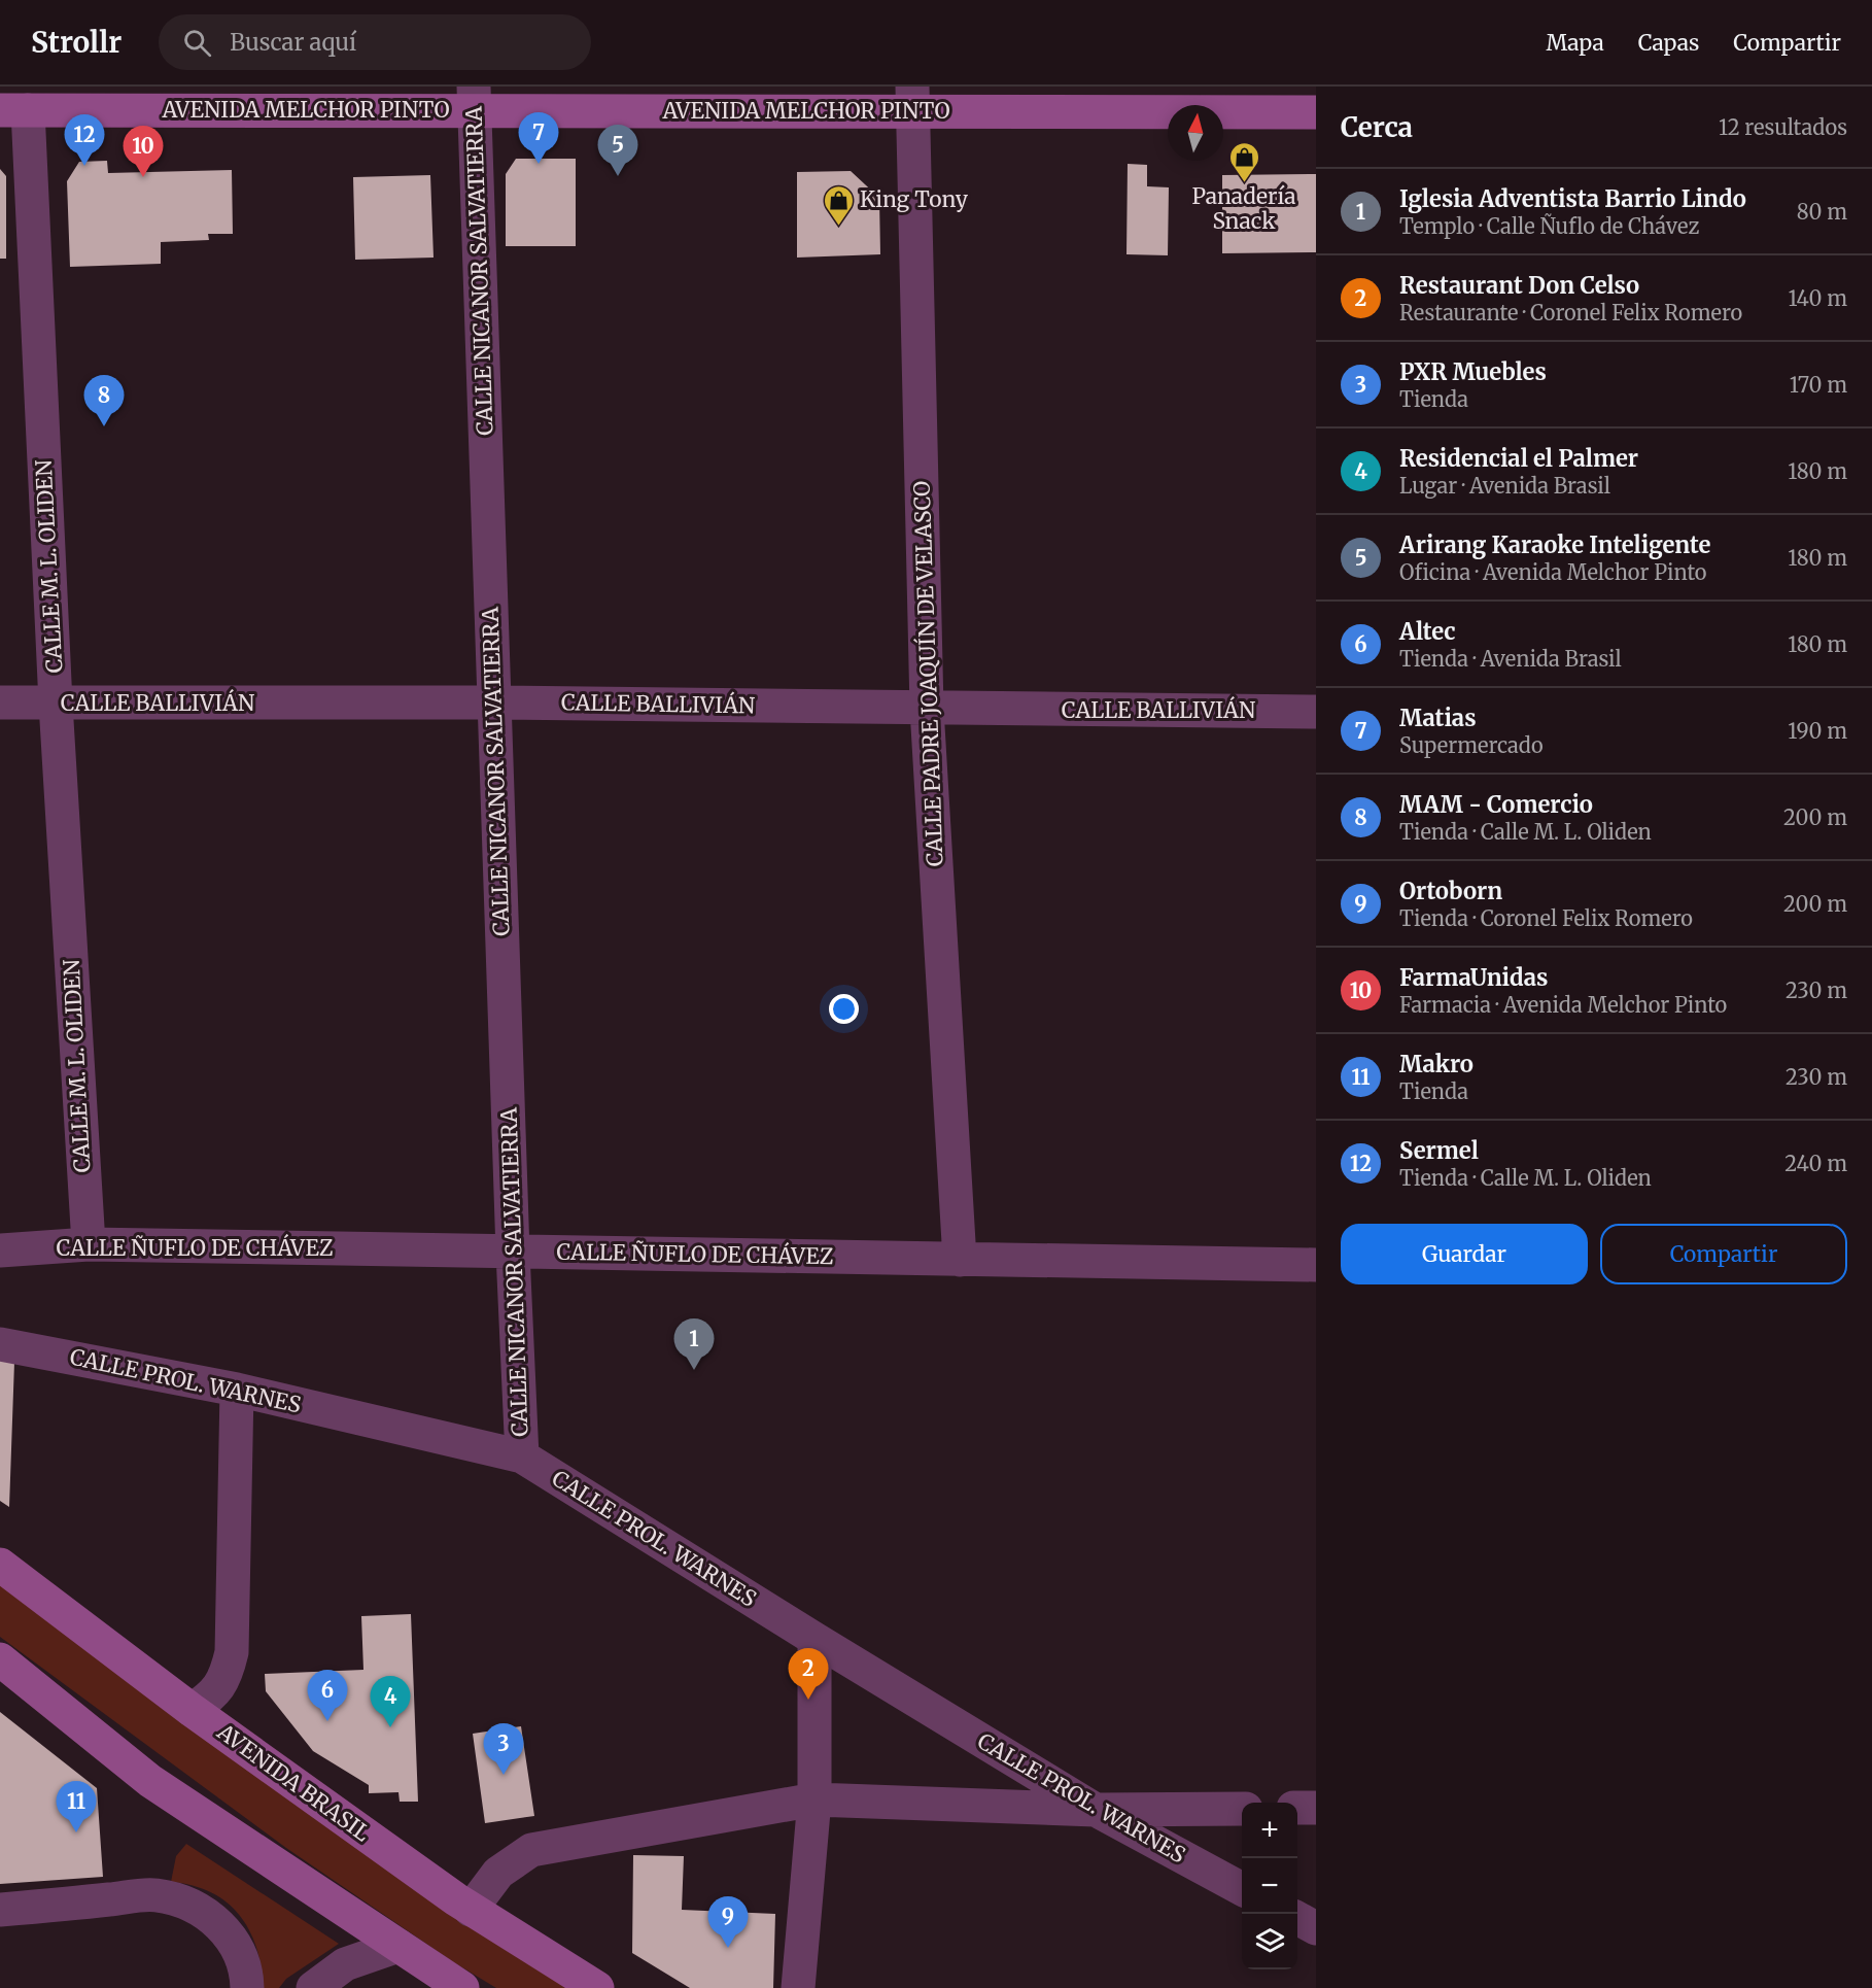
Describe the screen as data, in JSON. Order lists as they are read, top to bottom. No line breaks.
{"streets":{"main road":["AVENIDA MELCHOR PINTO","AVENIDA BRASIL"],"street":["CALLE NICANOR SALVATIERRA","CALLE M. L. OLIDEN","CALLE PADRE JOAQUÍN DE VELASCO","CALLE BALLIVIÁN","CALLE ÑUFLO DE CHÁVEZ","CALLE PROL. WARNES"]},"crossings":[["AVENIDA MELCHOR PINTO","CALLE NICANOR SALVATIERRA"],["AVENIDA MELCHOR PINTO","CALLE M. L. OLIDEN"],["AVENIDA MELCHOR PINTO","CALLE PADRE JOAQUÍN DE VELASCO"],["CALLE NICANOR SALVATIERRA","CALLE BALLIVIÁN"],["CALLE NICANOR SALVATIERRA","CALLE ÑUFLO DE CHÁVEZ"],["CALLE NICANOR SALVATIERRA","CALLE PROL. WARNES"],["CALLE M. L. OLIDEN","CALLE BALLIVIÁN"],["CALLE M. L. OLIDEN","CALLE ÑUFLO DE CHÁVEZ"],["CALLE PADRE JOAQUÍN DE VELASCO","CALLE BALLIVIÁN"],["CALLE PADRE JOAQUÍN DE VELASCO","CALLE ÑUFLO DE CHÁVEZ"]],"places":{"shop":["Panadería Snack","King Tony"]},"north":"top","page":{"header":"Strollr","search":"Buscar aquí","nav":["Mapa","Capas","Compartir"],"heading":["Cerca","12 resultados"],"pins":["7","12","5","10","8","1","2","6","4","3","11","9"],"list":[{"mark":"1","name":"Iglesia Adventista Barrio Lindo","note":"Templo · Calle Ñuflo de Chávez","value":"80 m"},{"mark":"2","name":"Restaurant Don Celso","note":"Restaurante · Coronel Felix Romero","value":"140 m"},{"mark":"3","name":"PXR Muebles","note":"Tienda","value":"170 m"},{"mark":"4","name":"Residencial el Palmer","note":"Lugar · Avenida Brasil","value":"180 m"},{"mark":"5","name":"Arirang Karaoke Inteligente","note":"Oficina · Avenida Melchor Pinto","value":"180 m"},{"mark":"6","name":"Altec","note":"Tienda · Avenida Brasil","value":"180 m"},{"mark":"7","name":"Matias","note":"Supermercado","value":"190 m"},{"mark":"8","name":"MAM - Comercio","note":"Tienda · Calle M. L. Oliden","value":"200 m"},{"mark":"9","name":"Ortoborn","note":"Tienda · Coronel Felix Romero","value":"200 m"},{"mark":"10","name":"FarmaUnidas","note":"Farmacia · Avenida Melchor Pinto","value":"230 m"},{"mark":"11","name":"Makro","note":"Tienda","value":"230 m"},{"mark":"12","name":"Sermel","note":"Tienda · Calle M. L. Oliden","value":"240 m"}],"buttons":["Guardar","Compartir"],"map_buttons":["+","−"]}}
